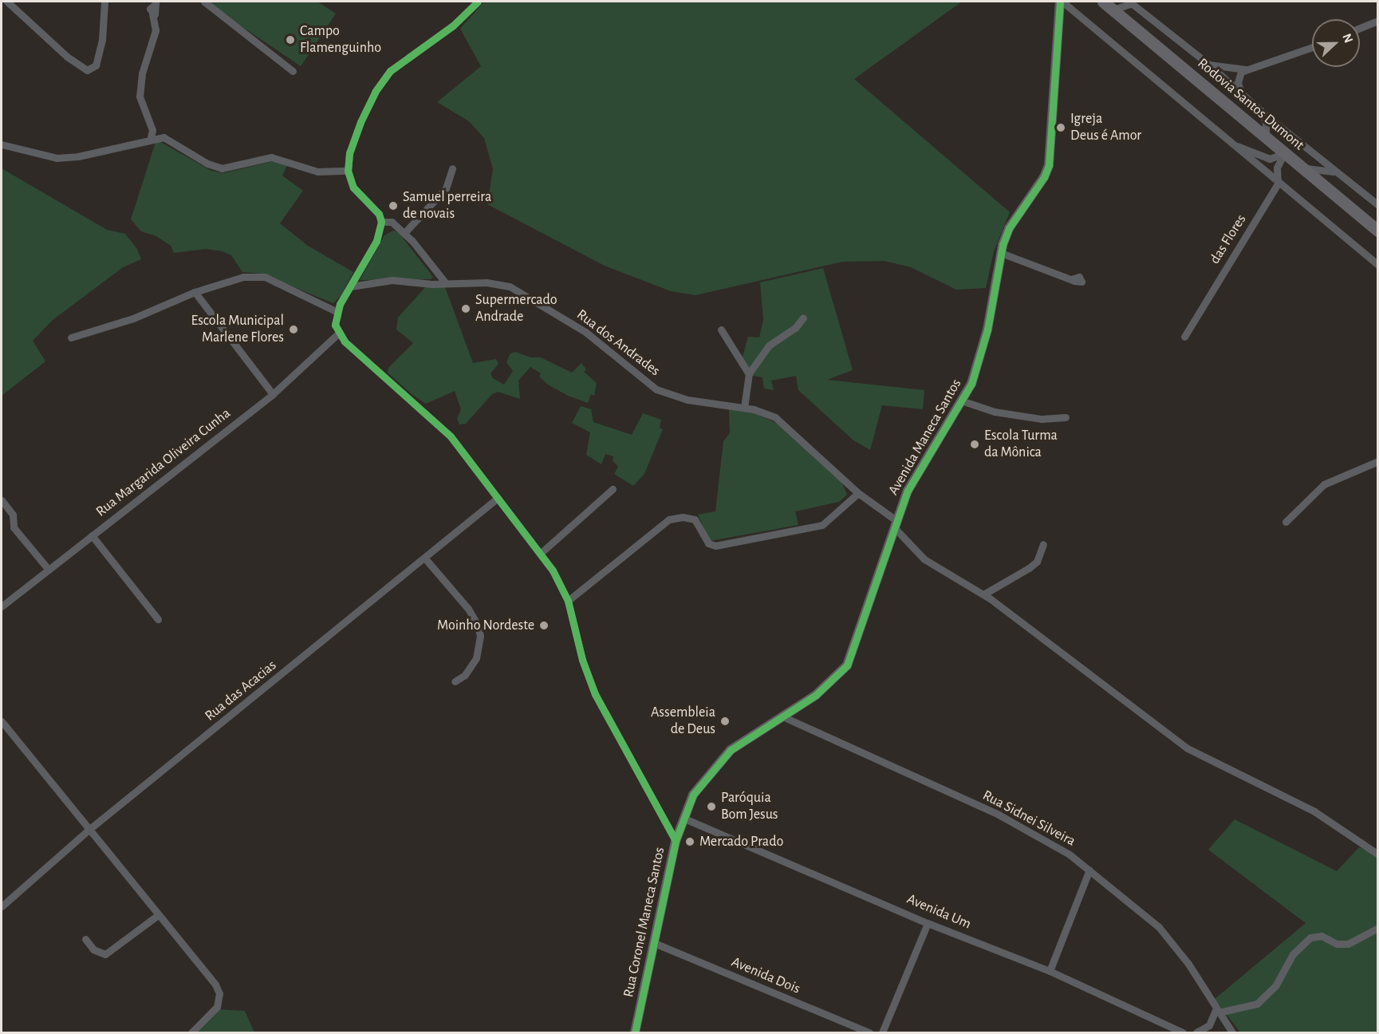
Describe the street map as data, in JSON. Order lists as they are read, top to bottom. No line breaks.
{"streets":{"highway":["Rodovia Santos Dumont"],"street":["das Flores","Rua dos Andrades","Avenida Maneca Santos","Rua Margarida Oliveira Cunha","Rua das Acacias","Rua Sidnei Silveira","Avenida Um","Rua Coronel Maneca Santos","Avenida Dois"]},"crossings":[["Rodovia Santos Dumont","das Flores"],["Rua dos Andrades","Avenida Maneca Santos"],["Avenida Maneca Santos","Rua Sidnei Silveira"],["Avenida Maneca Santos","Avenida Um"],["Avenida Maneca Santos","Rua Coronel Maneca Santos"],["Avenida Um","Rua Coronel Maneca Santos"],["Rua Coronel Maneca Santos","Avenida Dois"]],"places":["Campo Flamenguinho","Igreja Deus é Amor","Samuel perreira de novais","Supermercado Andrade","Escola Municipal Marlene Flores","Escola Turma da Mônica","Moinho Nordeste","Assembleia de Deus","Paróquia Bom Jesus","Mercado Prado"],"north":"right"}
